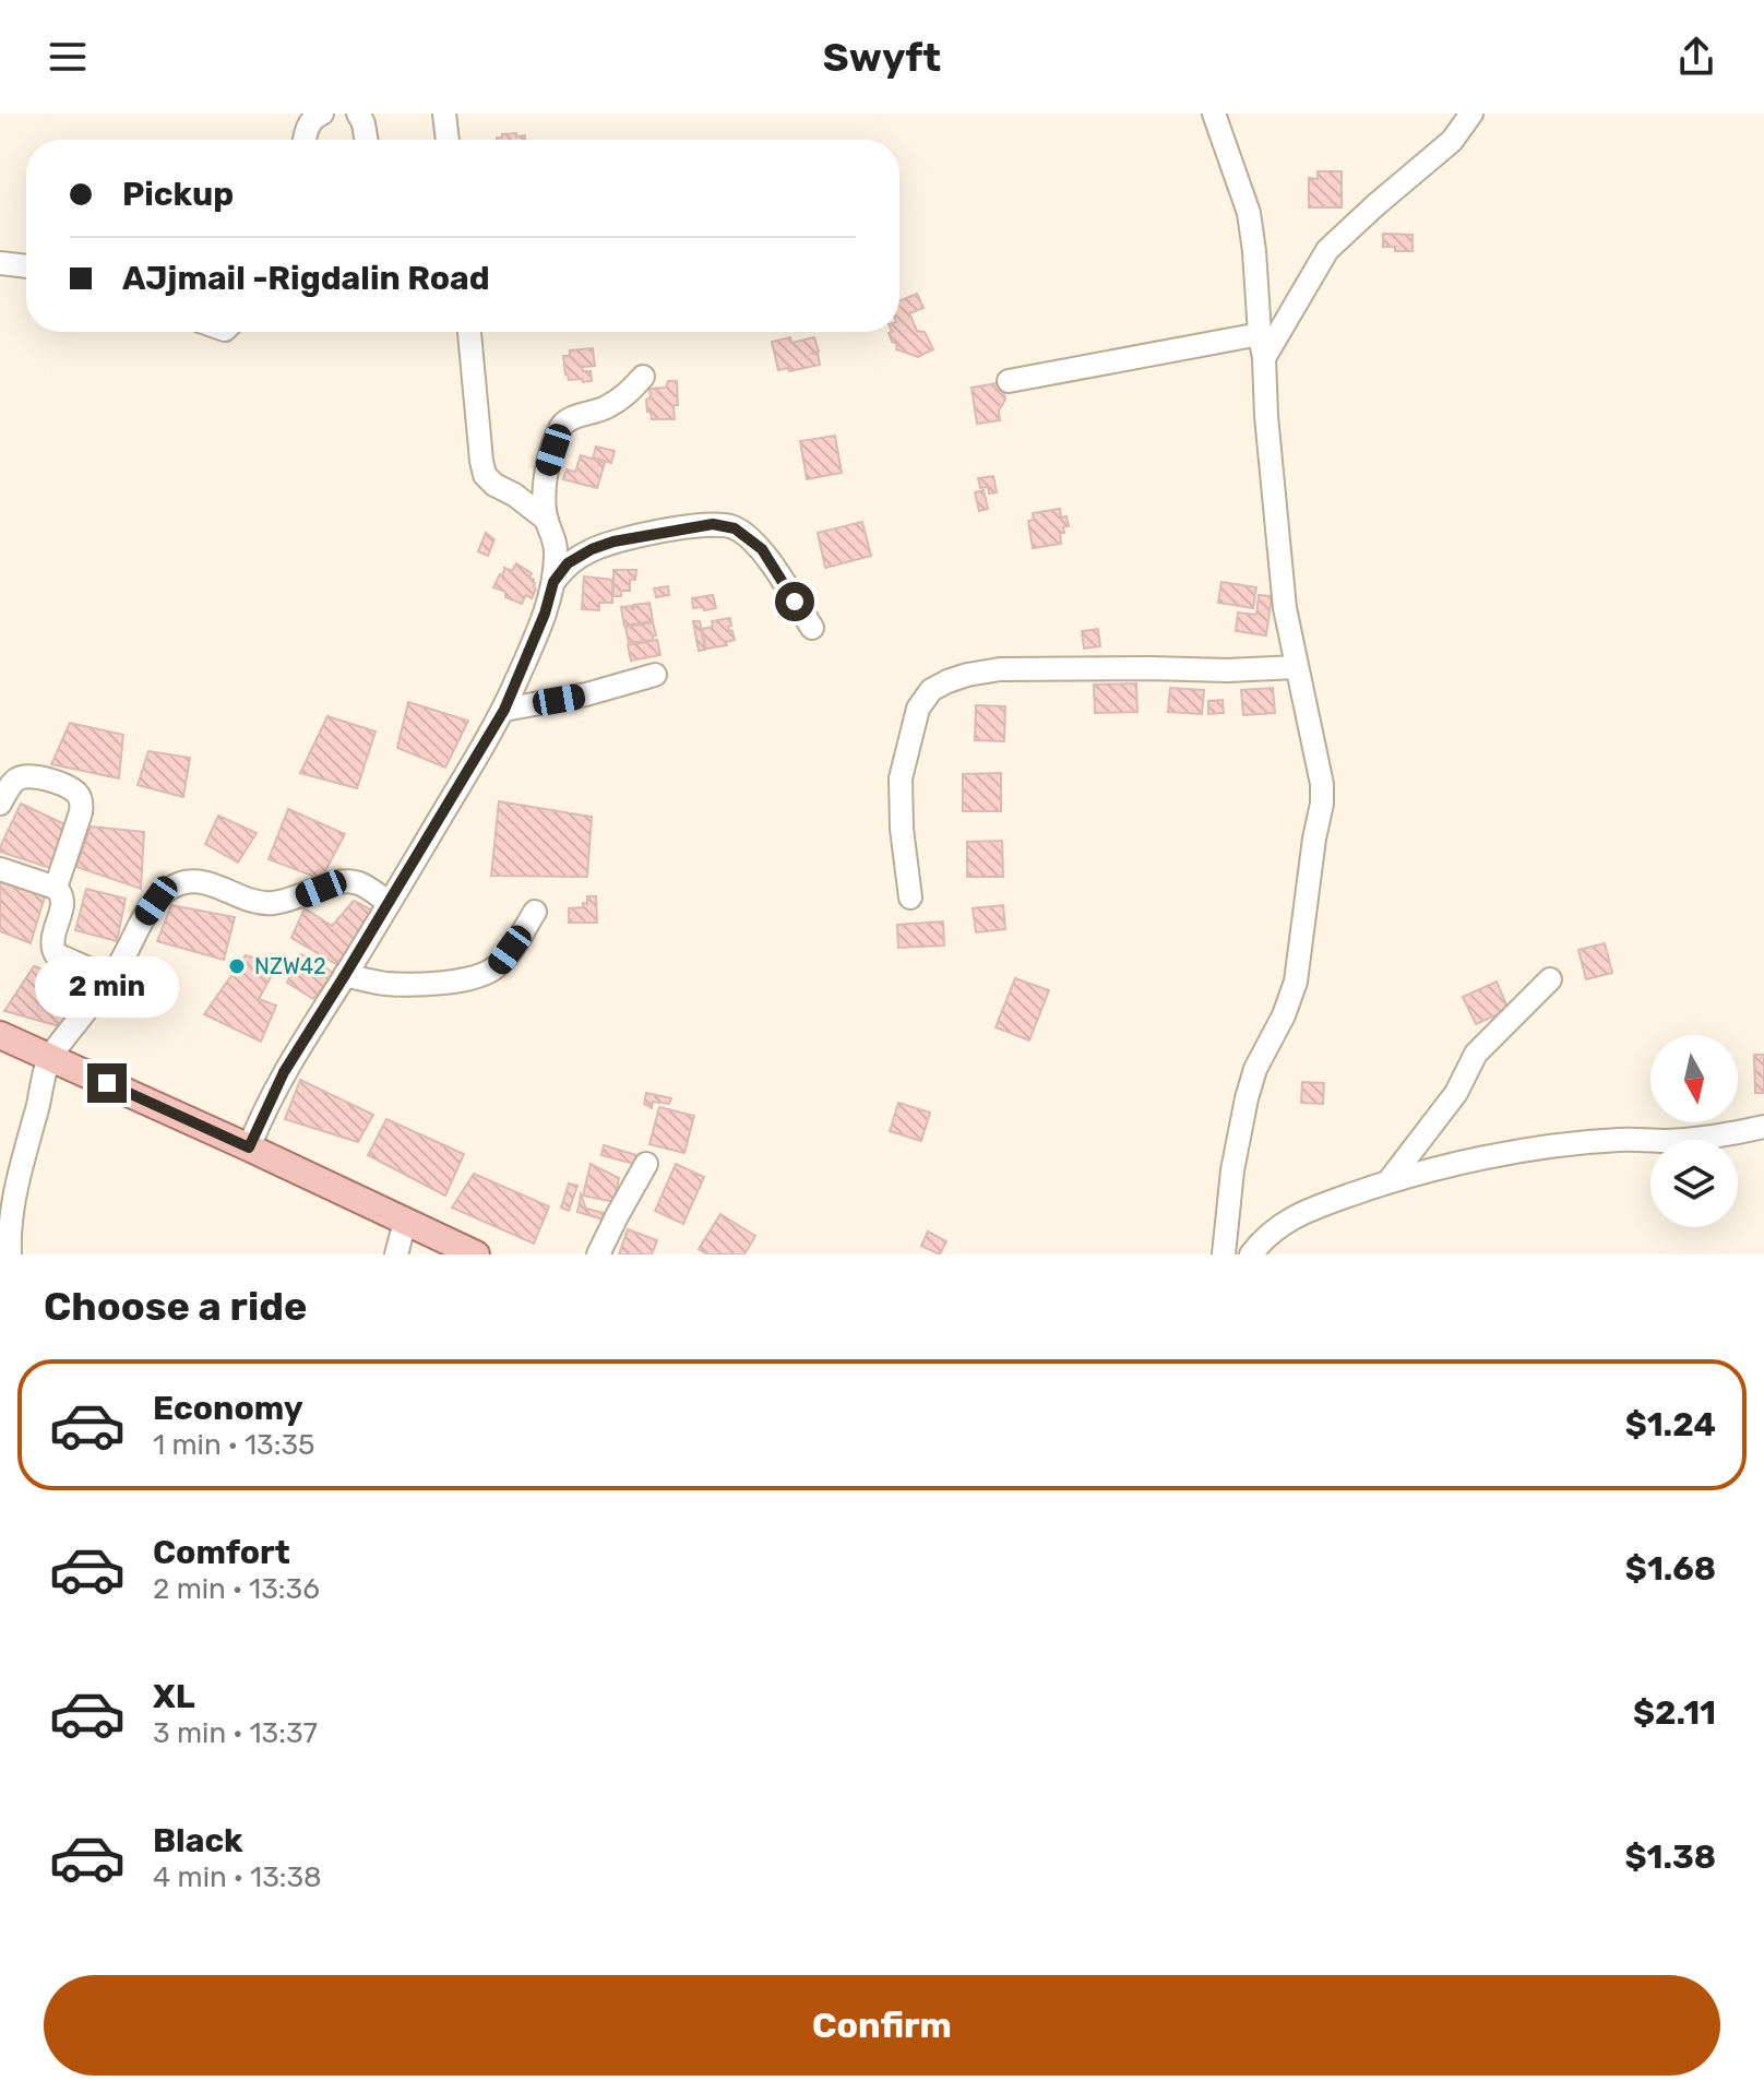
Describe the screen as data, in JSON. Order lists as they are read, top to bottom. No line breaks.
{"places":["NZW42"],"north":"bottom","page":{"header":"Swyft","banner":["Pickup","AJjmail -Rigdalin Road"],"bubble":"2 min","heading":"Choose a ride","list":[{"name":"Economy","note":"1 min · 13:35","value":"$1.24"},{"name":"Comfort","note":"2 min · 13:36","value":"$1.68"},{"name":"XL","note":"3 min · 13:37","value":"$2.11"},{"name":"Black","note":"4 min · 13:38","value":"$1.38"}],"buttons":"Confirm"}}
